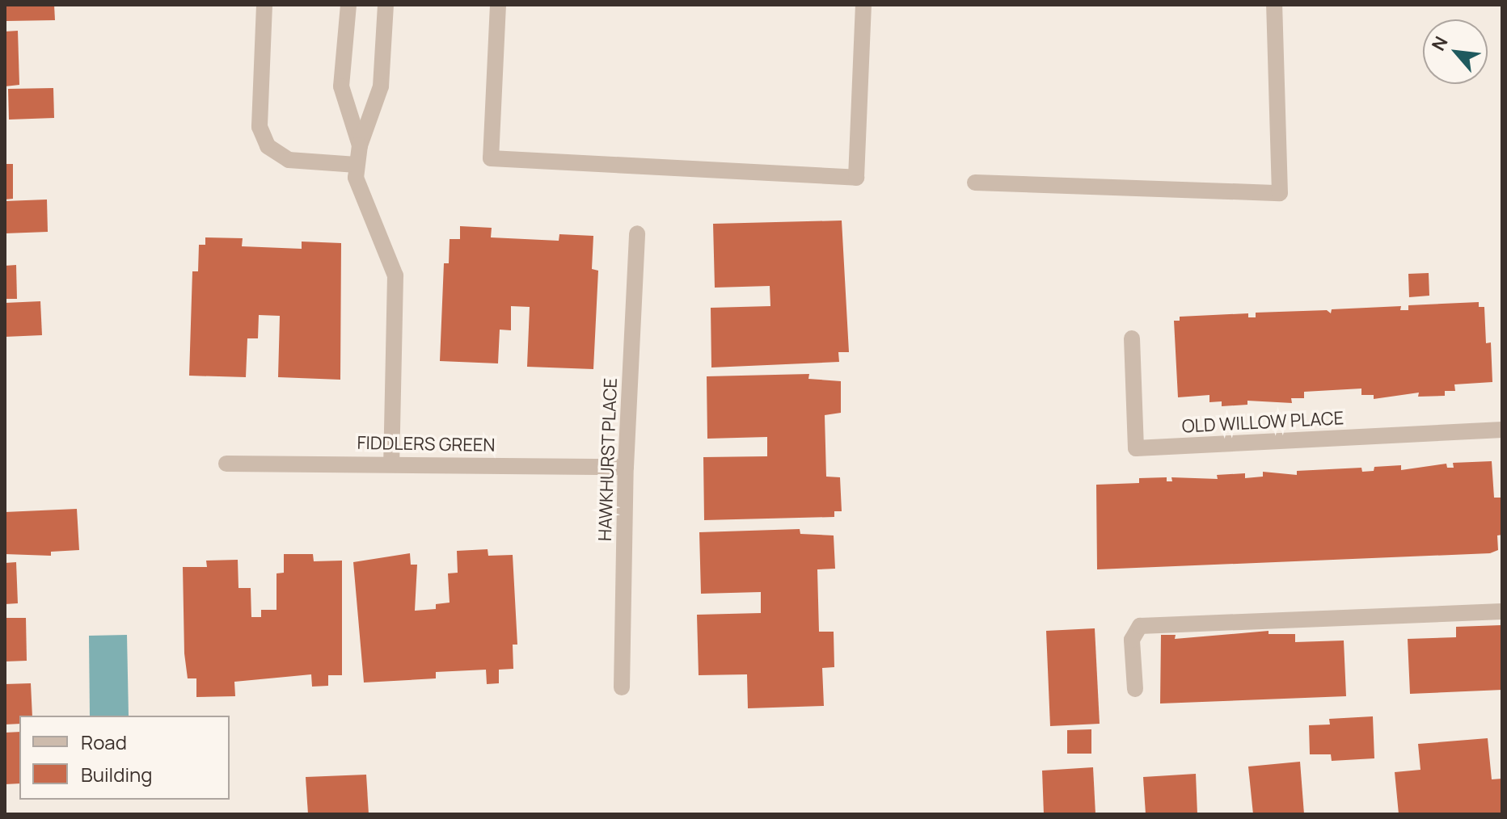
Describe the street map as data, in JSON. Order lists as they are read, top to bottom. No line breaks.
{"streets":{"street":["OLD WILLOW PLACE","FIDDLERS GREEN","HAWKHURST PLACE"]},"crossings":[["FIDDLERS GREEN","HAWKHURST PLACE"]],"legend":["Road","Building"],"north":"top left"}
